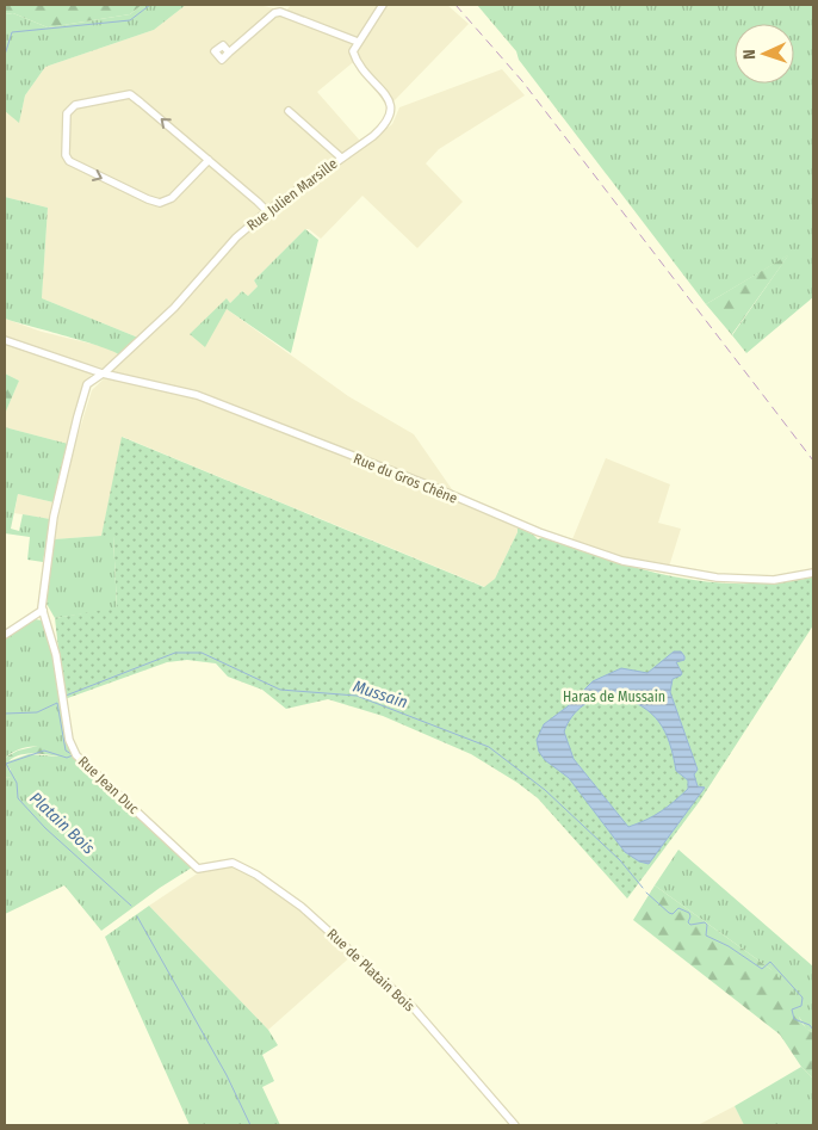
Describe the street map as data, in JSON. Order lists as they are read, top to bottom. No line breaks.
{"streets":{"street":["Rue Julien Marsille","Rue du Gros Chêne","Rue Jean Duc","Rue de Platain Bois"]},"crossings":[["Rue Julien Marsille","Rue du Gros Chêne"],["Rue Julien Marsille","Rue Jean Duc"],["Rue du Gros Chêne","Rue Jean Duc"],["Rue Jean Duc","Rue de Platain Bois"]],"water":["Mussain","Platain Bois"],"parks":["Haras de Mussain"],"north":"left"}
